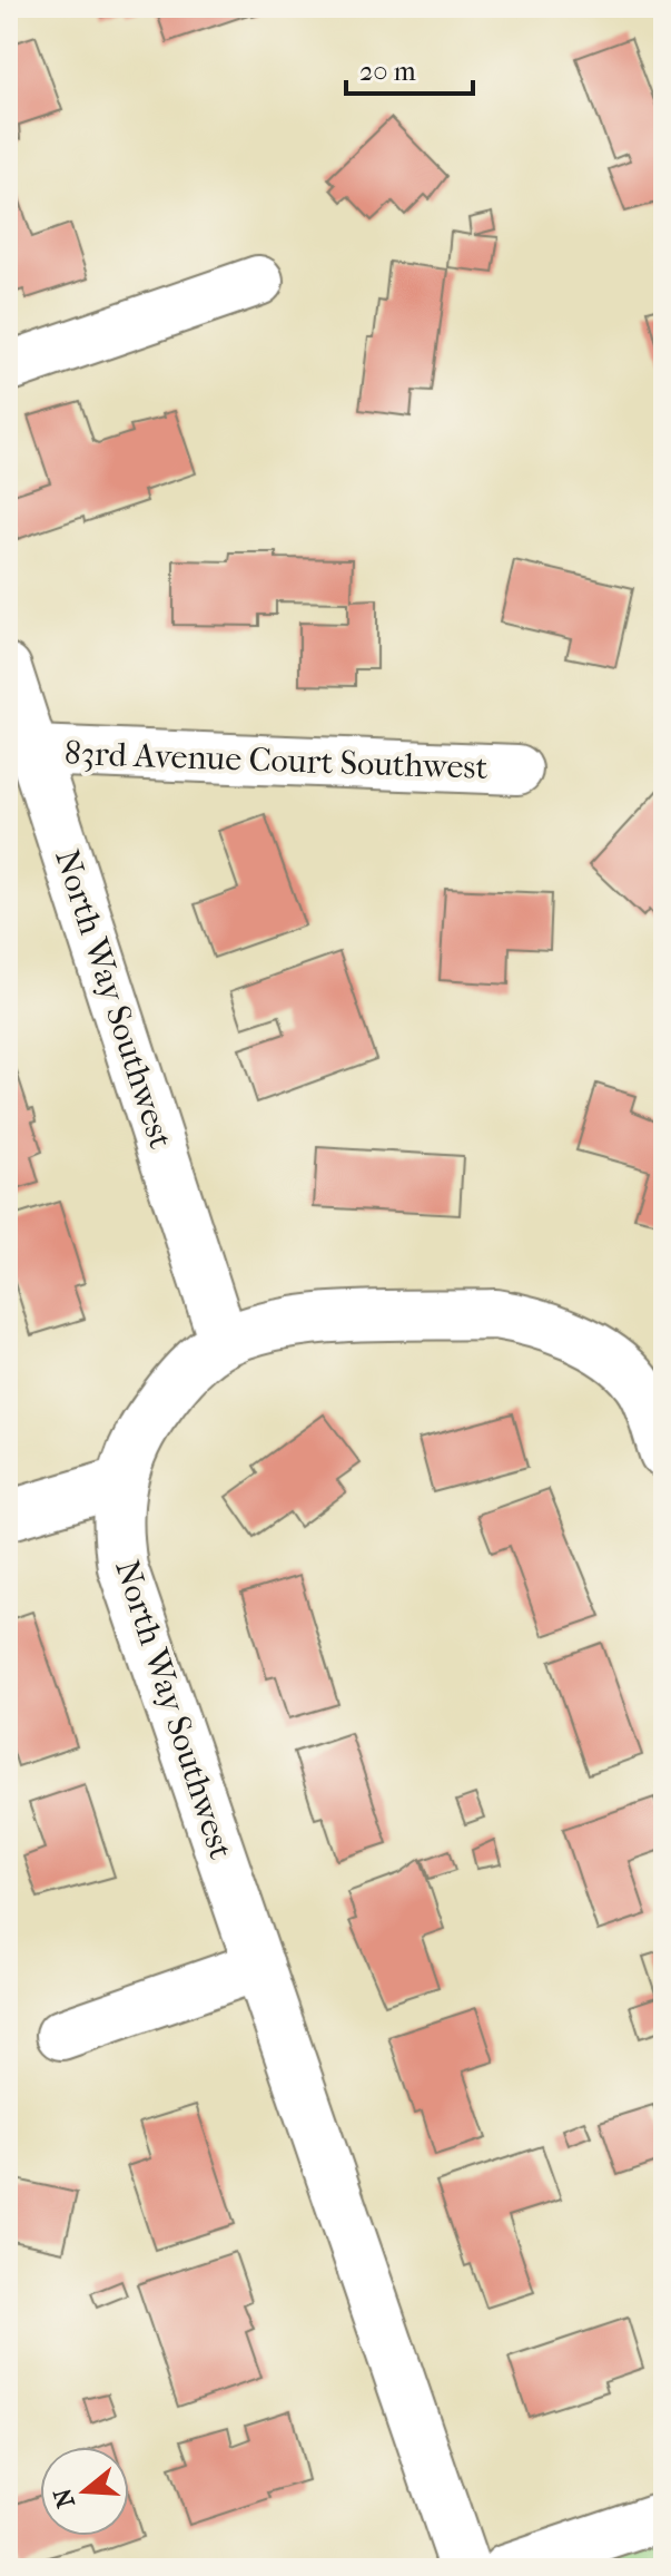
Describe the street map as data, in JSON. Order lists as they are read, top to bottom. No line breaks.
{"streets":{"street":["83rd Avenue Court Southwest","North Way Southwest"]},"crossings":[["83rd Avenue Court Southwest","North Way Southwest"]],"scale_bar":"20 m","north":"left"}
